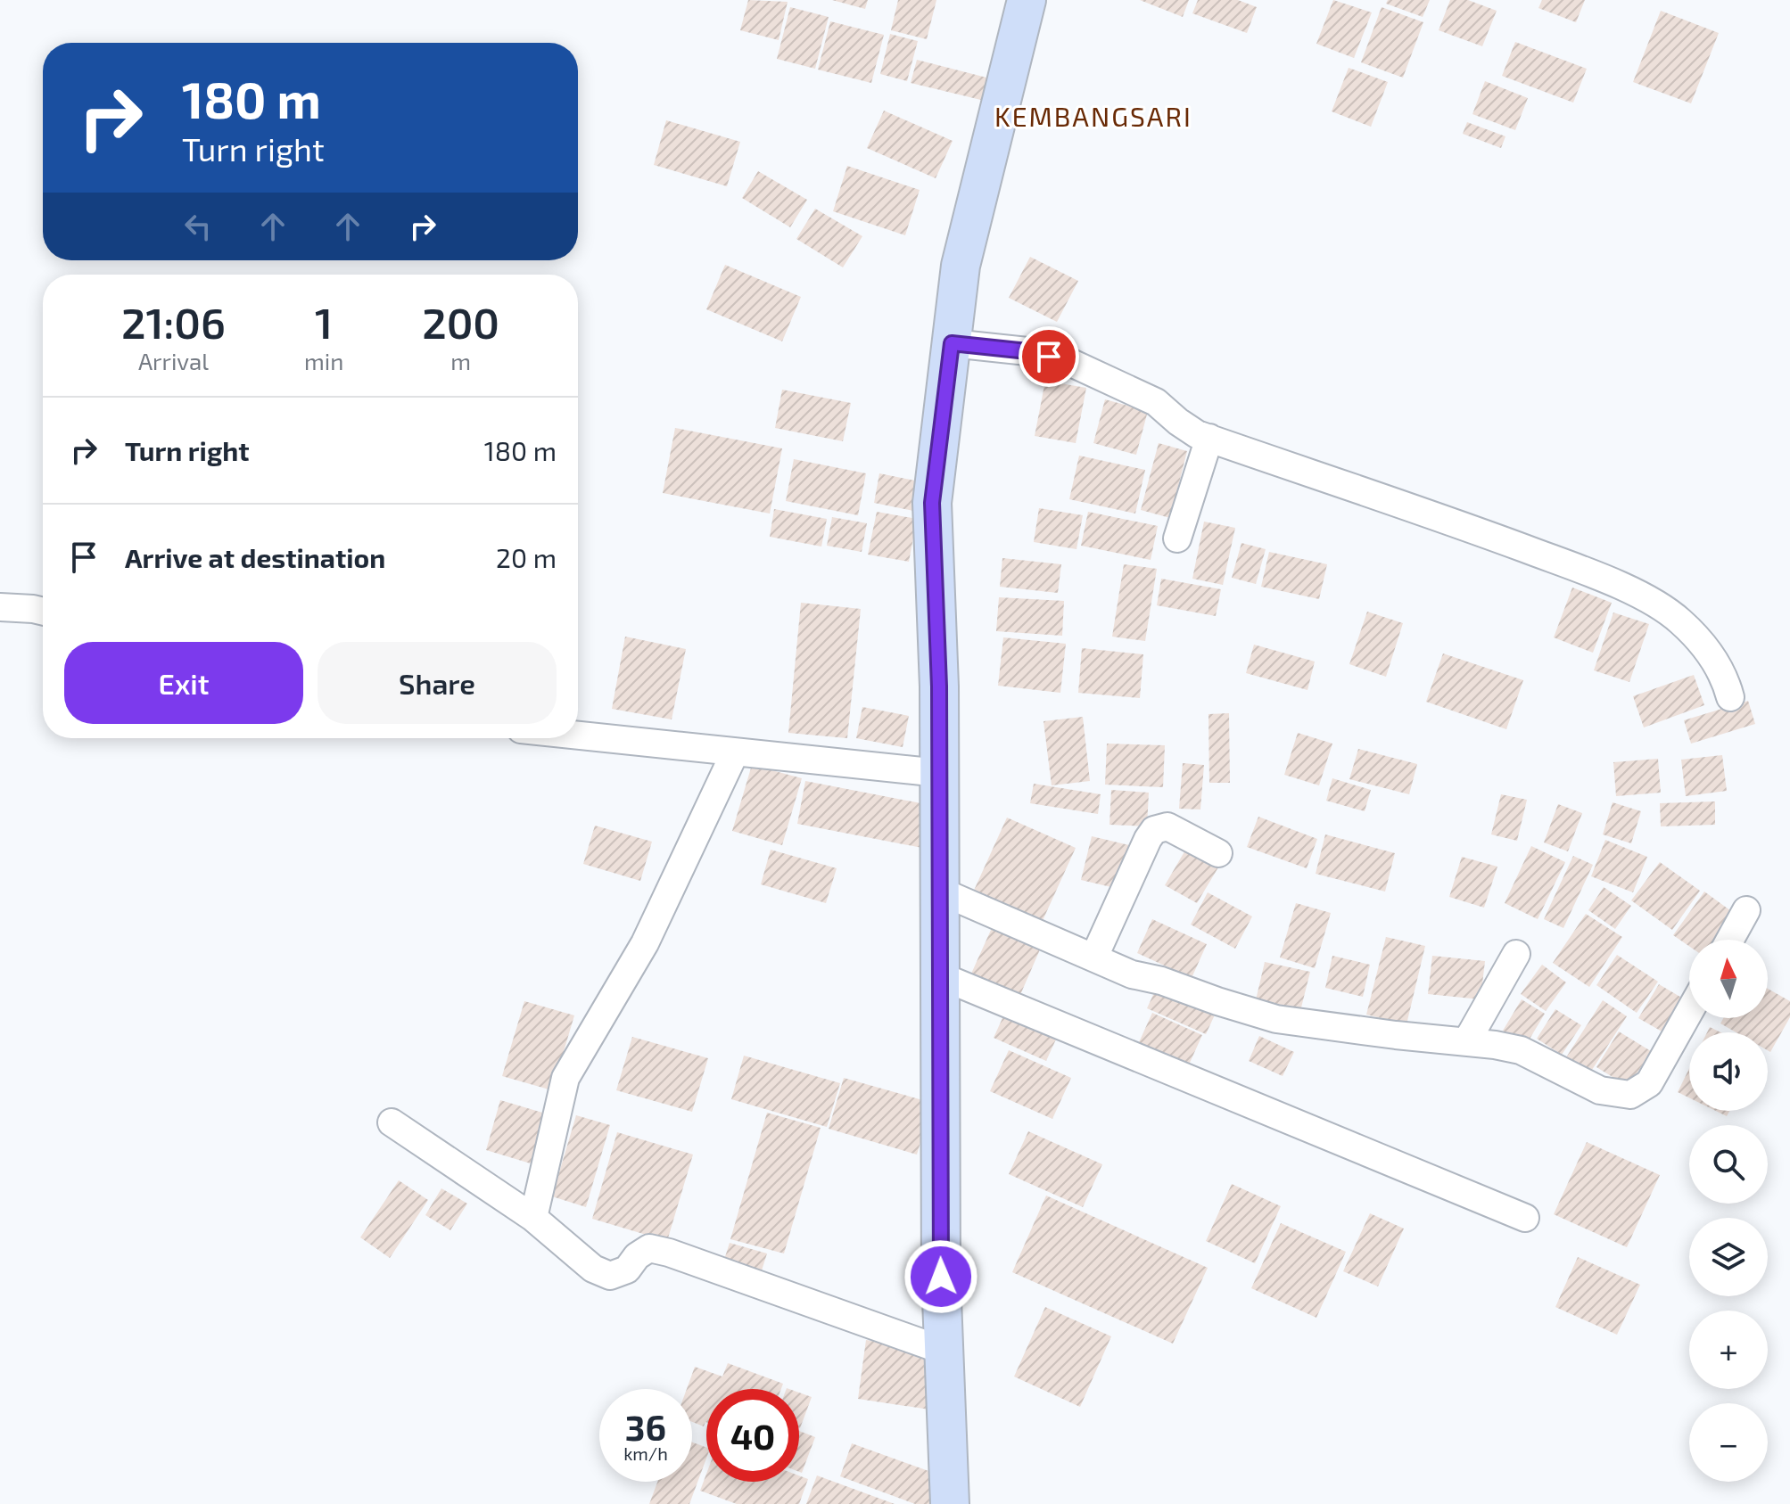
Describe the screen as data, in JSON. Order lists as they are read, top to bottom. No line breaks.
{"districts":["KEMBANGSARI"],"north":"top","page":{"turn":["180 m","Turn right"],"eta":["21:06","Arrival","1","min","200","m"],"list":[{"name":"Turn right","value":"180 m"},{"name":"Arrive at destination","value":"20 m"}],"buttons":["Exit","Share"],"map_buttons":["+","−"],"speed":"36 km/h","limit":"40"}}
